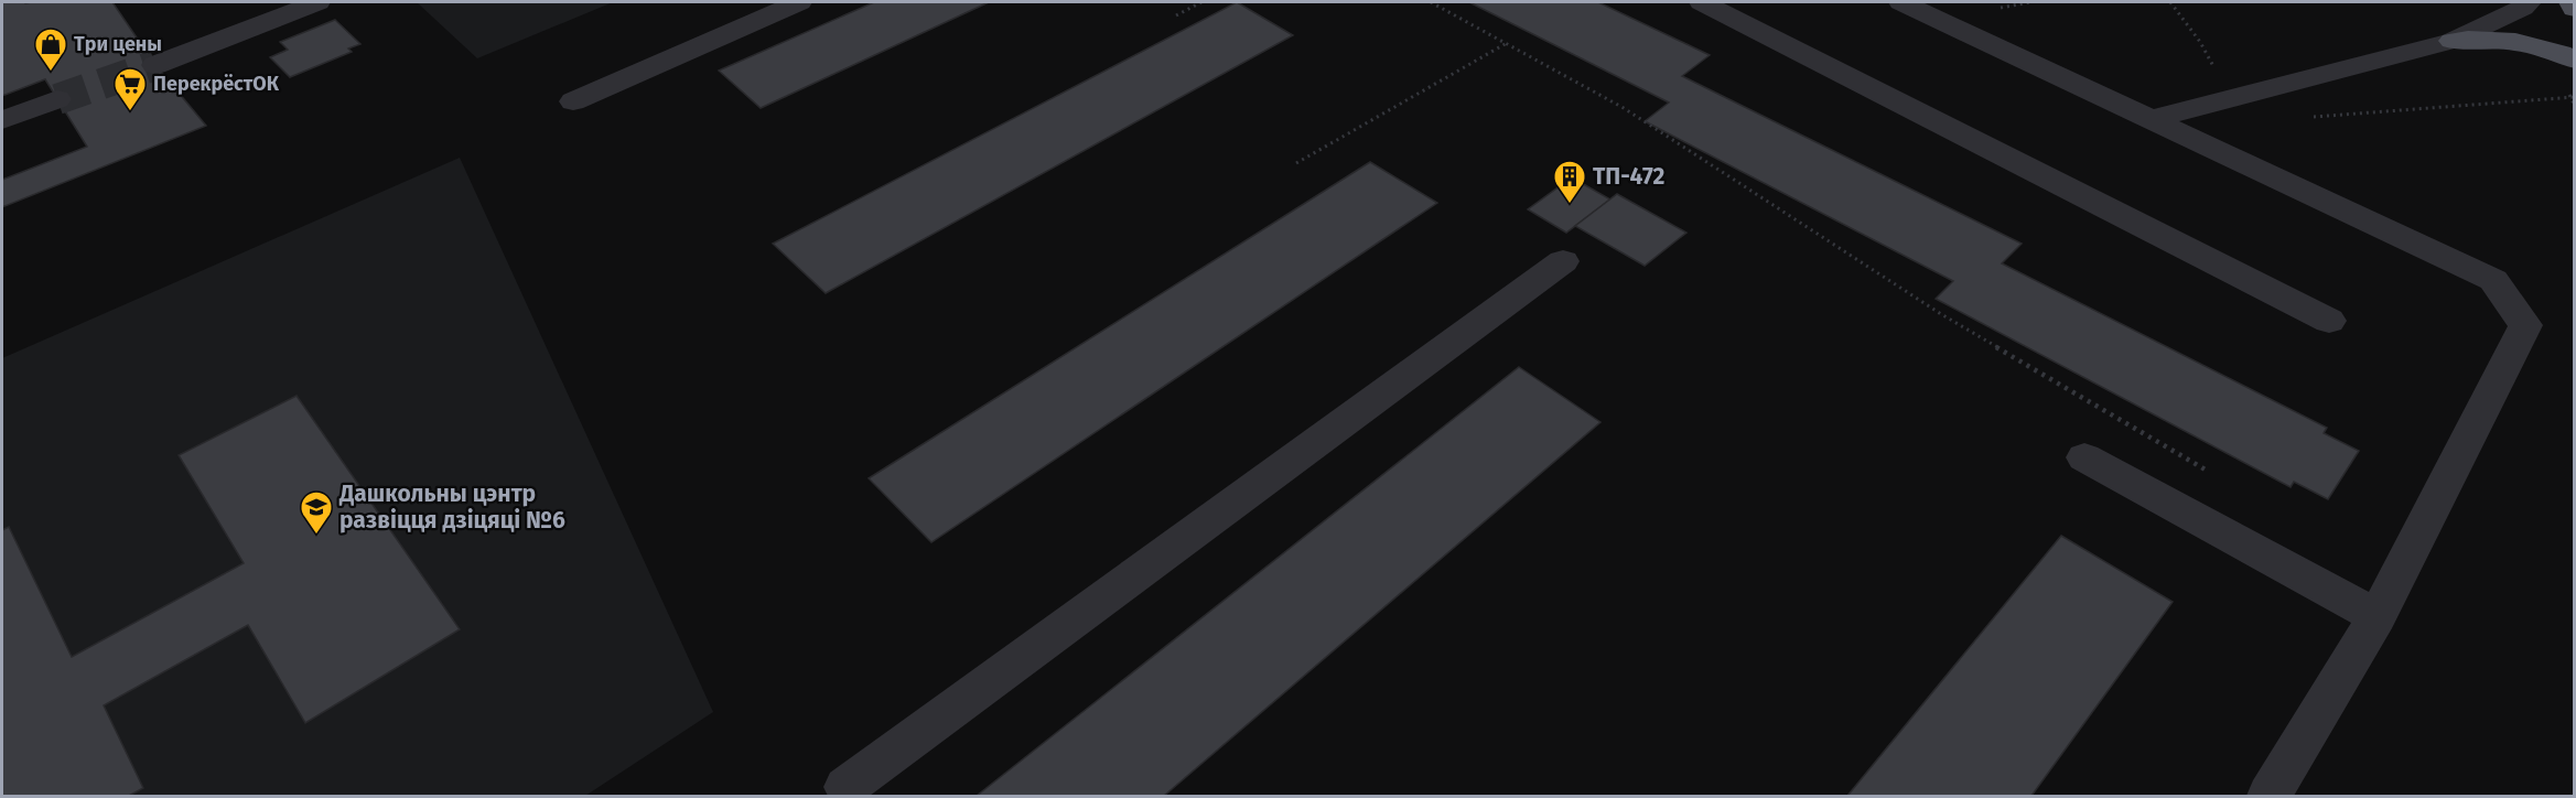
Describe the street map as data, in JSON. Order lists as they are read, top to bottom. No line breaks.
{"places":{"shop":["Три цены"],"supermarket":["ПерекрёстОК"],"building":["ТП-472"],"school or university":["Дашкольны цэнтр развіцця дзіцяці №6"]}}
